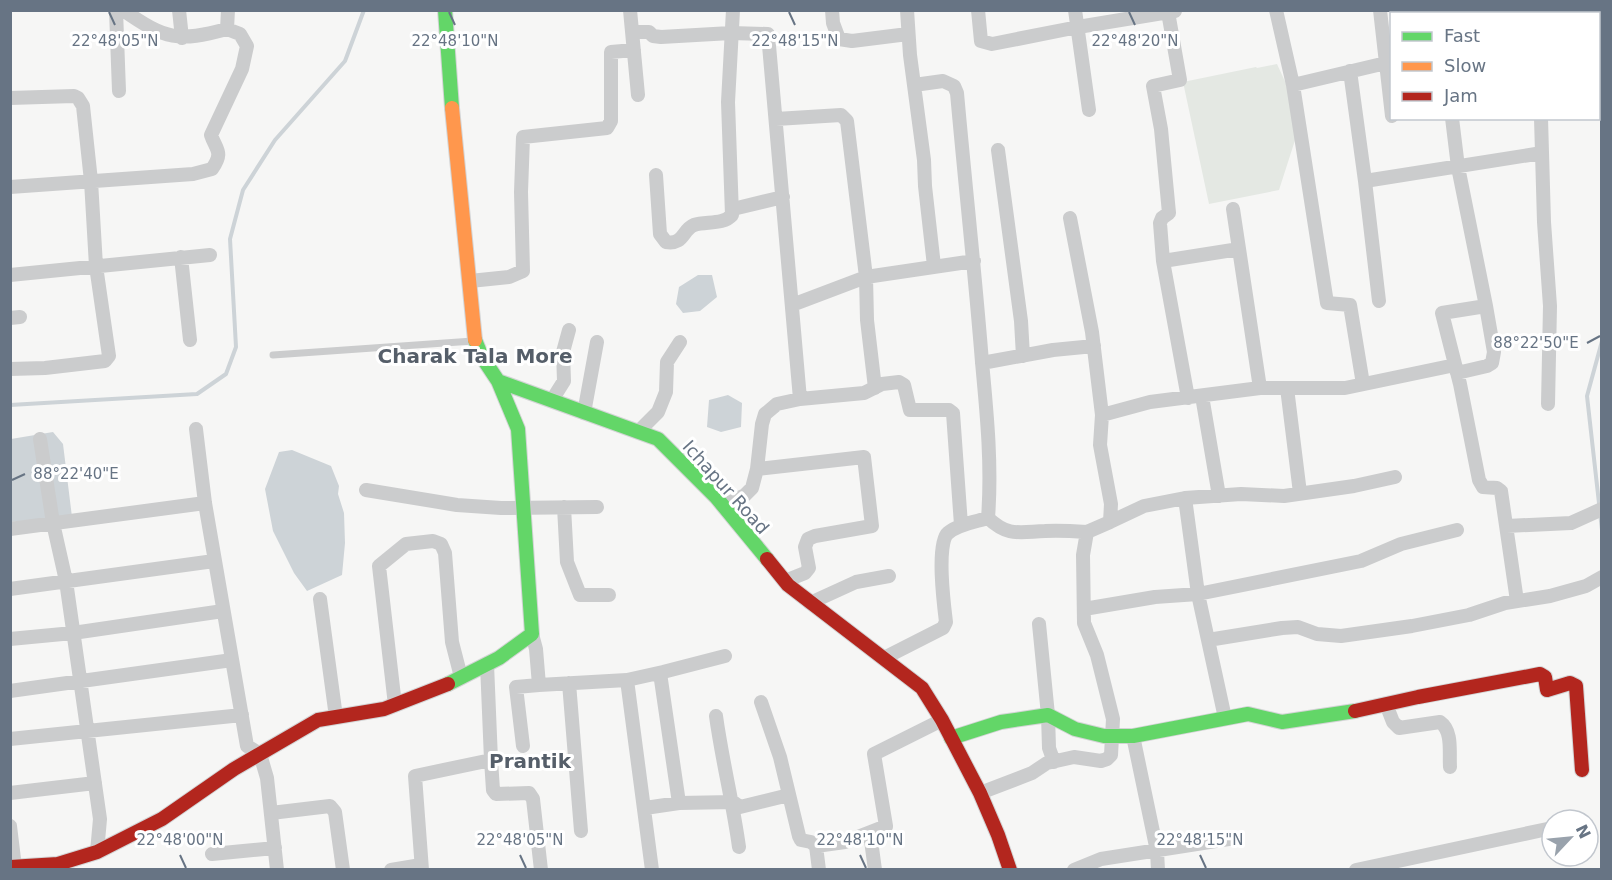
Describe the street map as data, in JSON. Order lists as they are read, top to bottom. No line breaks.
{"streets":{"street":["Ichapur Road"]},"districts":["Charak Tala More","Prantik"],"legend":["Fast","Slow","Jam"],"north":"top right","coordinates":["22°48'05\"N","22°48'10\"N","22°48'15\"N","22°48'20\"N","88°22'50\"E","88°22'40\"E","22°48'00\"N"]}
